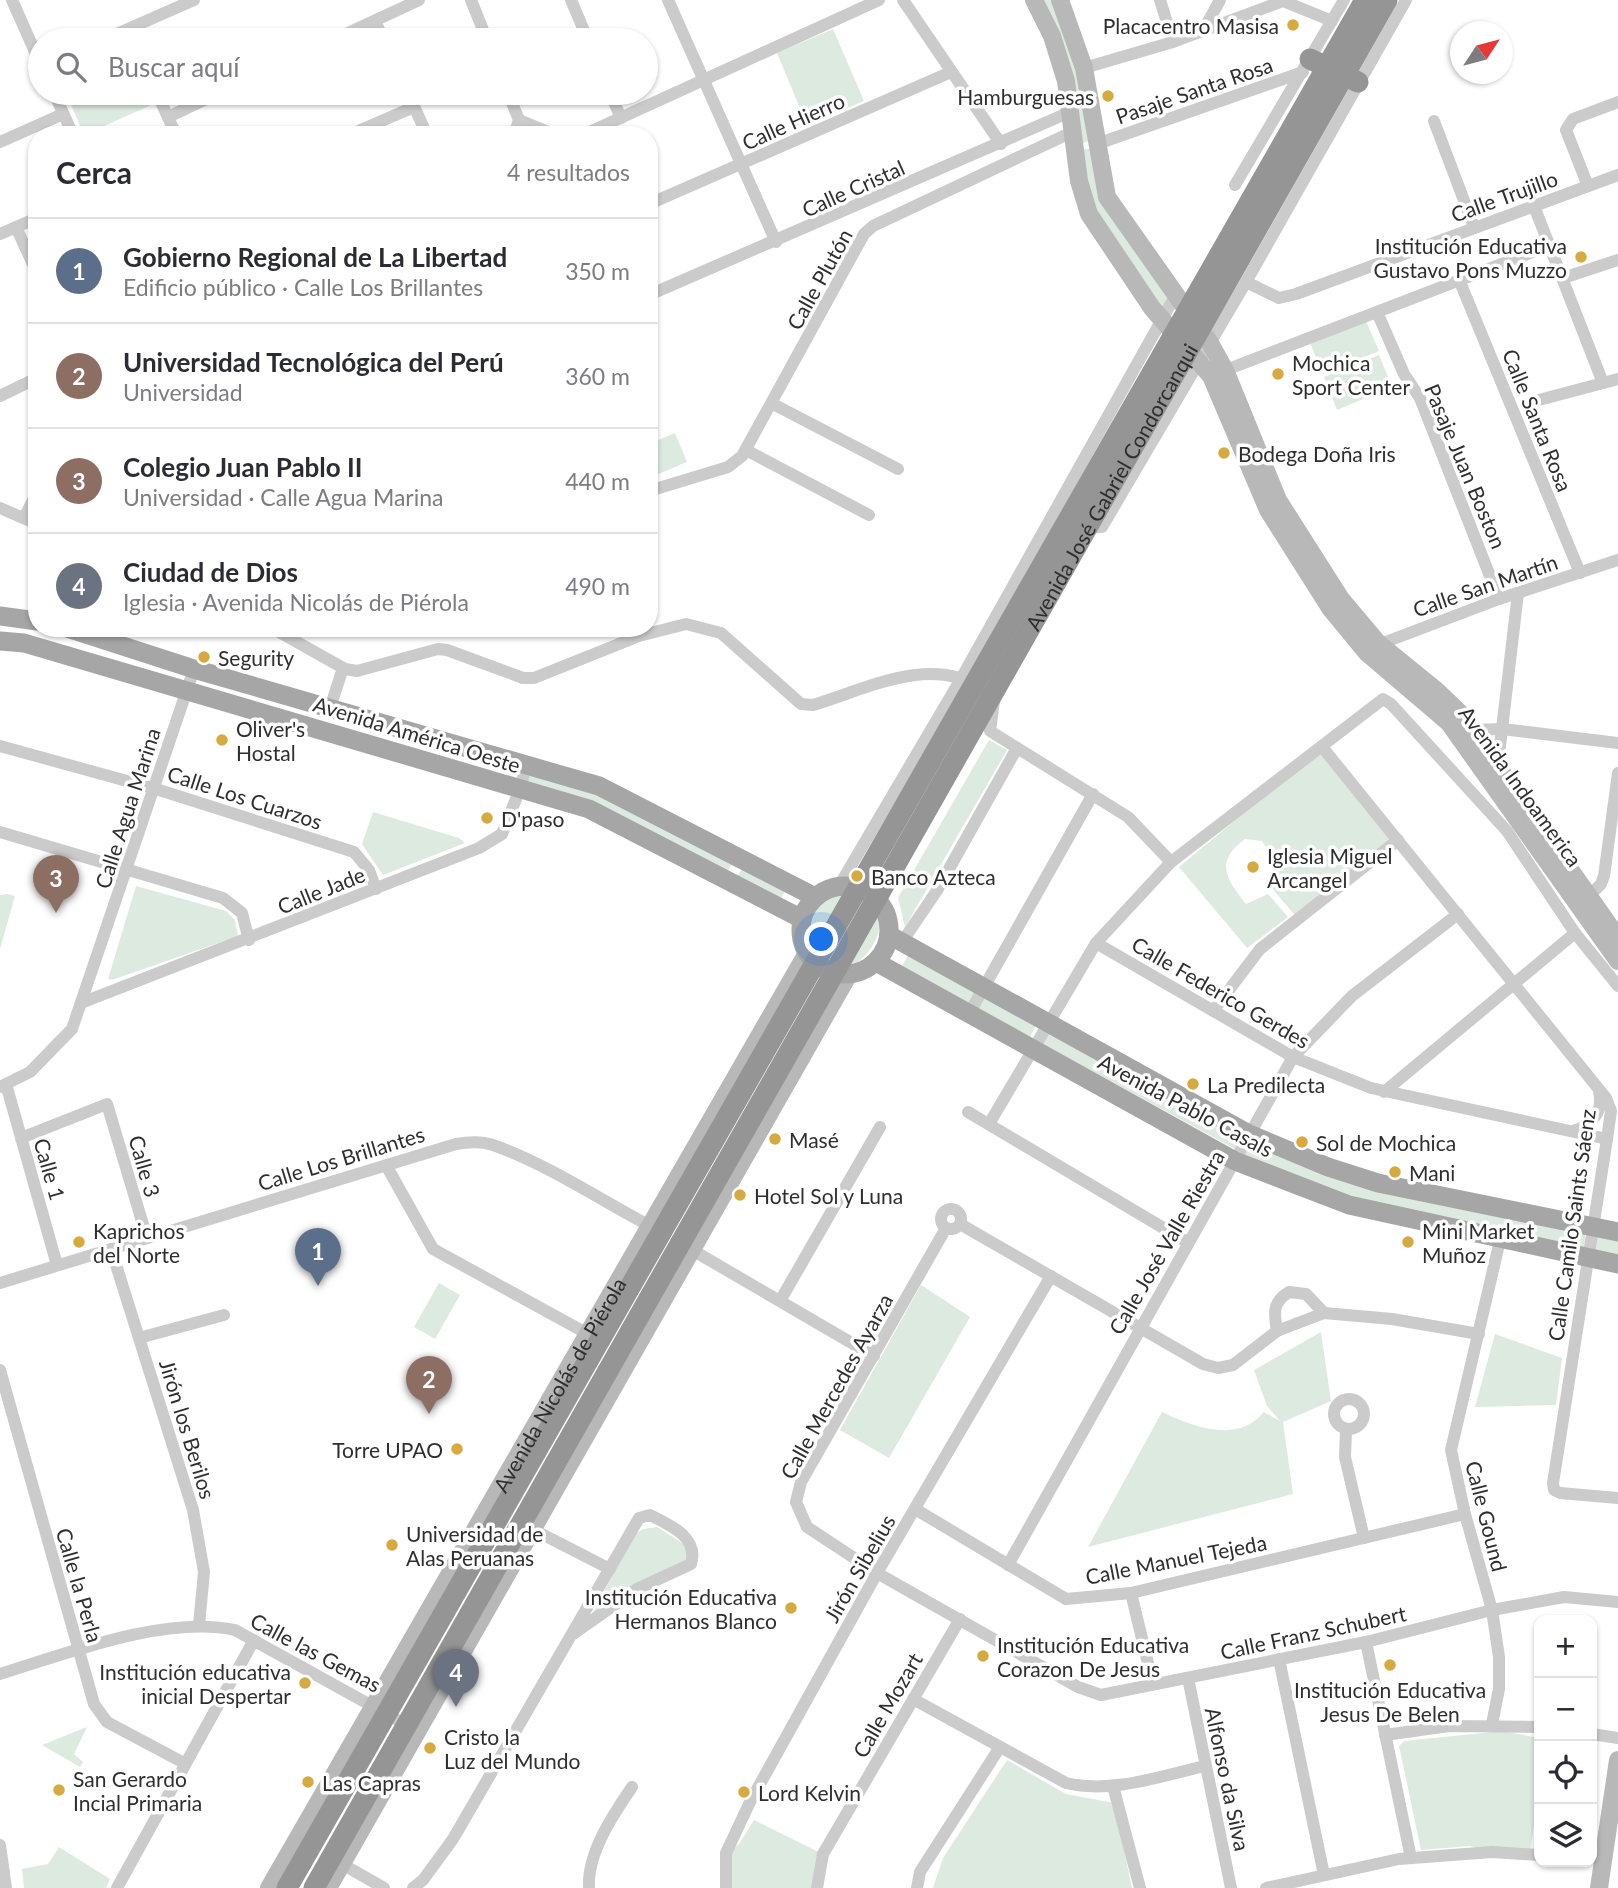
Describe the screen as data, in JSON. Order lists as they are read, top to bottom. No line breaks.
{"streets":{"highway":["Avenida José Gabriel Condorcanqui","Avenida Nicolás de Piérola"],"main road":["Avenida América Oeste","Avenida Indoamerica","Avenida Pablo Casals"],"street":["Pasaje Santa Rosa","Calle Hierro","Calle Cristal","Calle Trujillo","Calle Plutón","Calle Santa Rosa","Pasaje Juan Boston","Calle San Martín","Calle Los Cuarzos","Calle Agua Marina","Calle Jade","Calle Federico Gerdes","Calle Los Brillantes","Calle 3","Calle 1","Calle Camilo Saints Sáenz","Calle José Valle Riestra","Calle Mercedes Ayarza","Jirón los Berilos","Calle Gound","Calle Manuel Tejeda","Jirón Sibelius","Calle la Perla","Calle Franz Schubert","Calle las Gemas","Calle Mozart","Alfonso da Silva"]},"crossings":[["Pasaje Santa Rosa","Avenida José Gabriel Condorcanqui"],["Pasaje Santa Rosa","Avenida Indoamerica"],["Calle Cristal","Avenida Indoamerica"],["Calle Plutón","Avenida Indoamerica"],["Calle Santa Rosa","Calle San Martín"],["Pasaje Juan Boston","Calle San Martín"],["Avenida José Gabriel Condorcanqui","Avenida Indoamerica"],["Avenida José Gabriel Condorcanqui","Avenida Nicolás de Piérola"],["Calle San Martín","Avenida Indoamerica"],["Avenida América Oeste","Calle Agua Marina"],["Avenida América Oeste","Calle Jade"],["Calle Los Cuarzos","Calle Agua Marina"],["Calle Los Cuarzos","Calle Jade"],["Calle Agua Marina","Calle Jade"],["Calle Agua Marina","Calle 1"],["Calle Federico Gerdes","Calle Camilo Saints Sáenz"],["Calle Federico Gerdes","Calle José Valle Riestra"],["Avenida Pablo Casals","Calle Camilo Saints Sáenz"],["Avenida Pablo Casals","Calle José Valle Riestra"],["Avenida Pablo Casals","Calle Gound"],["Calle Los Brillantes","Calle 3"],["Calle Los Brillantes","Calle 1"],["Calle Los Brillantes","Avenida Nicolás de Piérola"],["Calle Los Brillantes","Calle Mercedes Ayarza"],["Calle Los Brillantes","Jirón los Berilos"],["Calle 3","Calle 1"],["Calle Camilo Saints Sáenz","Calle José Valle Riestra"],["Calle José Valle Riestra","Calle Manuel Tejeda"],["Avenida Nicolás de Piérola","Calle las Gemas"],["Calle Mercedes Ayarza","Jirón Sibelius"],["Calle Mercedes Ayarza","Calle Franz Schubert"],["Jirón los Berilos","Calle las Gemas"],["Calle Gound","Calle Manuel Tejeda"],["Calle Gound","Calle Franz Schubert"],["Calle Manuel Tejeda","Jirón Sibelius"],["Jirón Sibelius","Calle Franz Schubert"],["Calle la Perla","Calle las Gemas"],["Calle Franz Schubert","Calle Mozart"],["Calle Franz Schubert","Alfonso da Silva"]],"places":["Placacentro Masisa","Hamburguesas","Institución Educativa Gustavo Pons Muzzo","Mochica Sport Center","Bodega Doña Iris","Segurity","Oliver's Hostal","D'paso","Iglesia Miguel Arcangel","Banco Azteca","La Predilecta","Masé","Sol de Mochica","Mani","Hotel Sol y Luna","Kaprichos del Norte","Mini Market Muñoz","Torre UPAO","Universidad de Alas Peruanas","Institución Educativa Hermanos Blanco","Institución Educativa Corazon De Jesus","Institución Educativa Jesus De Belen","Institución educativa inicial Despertar","Cristo la Luz del Mundo","Las Capras","San Gerardo Incial Primaria","Lord Kelvin"],"north":"top right","page":{"search":"Buscar aquí","heading":["Cerca","4 resultados"],"list":[{"mark":"1","name":"Gobierno Regional de La Libertad","note":"Edificio público · Calle Los Brillantes","value":"350 m"},{"mark":"2","name":"Universidad Tecnológica del Perú","note":"Universidad","value":"360 m"},{"mark":"3","name":"Colegio Juan Pablo II","note":"Universidad · Calle Agua Marina","value":"440 m"},{"mark":"4","name":"Ciudad de Dios","note":"Iglesia · Avenida Nicolás de Piérola","value":"490 m"}],"pins":["3","1","2","4"],"map_buttons":["+","−"]}}
